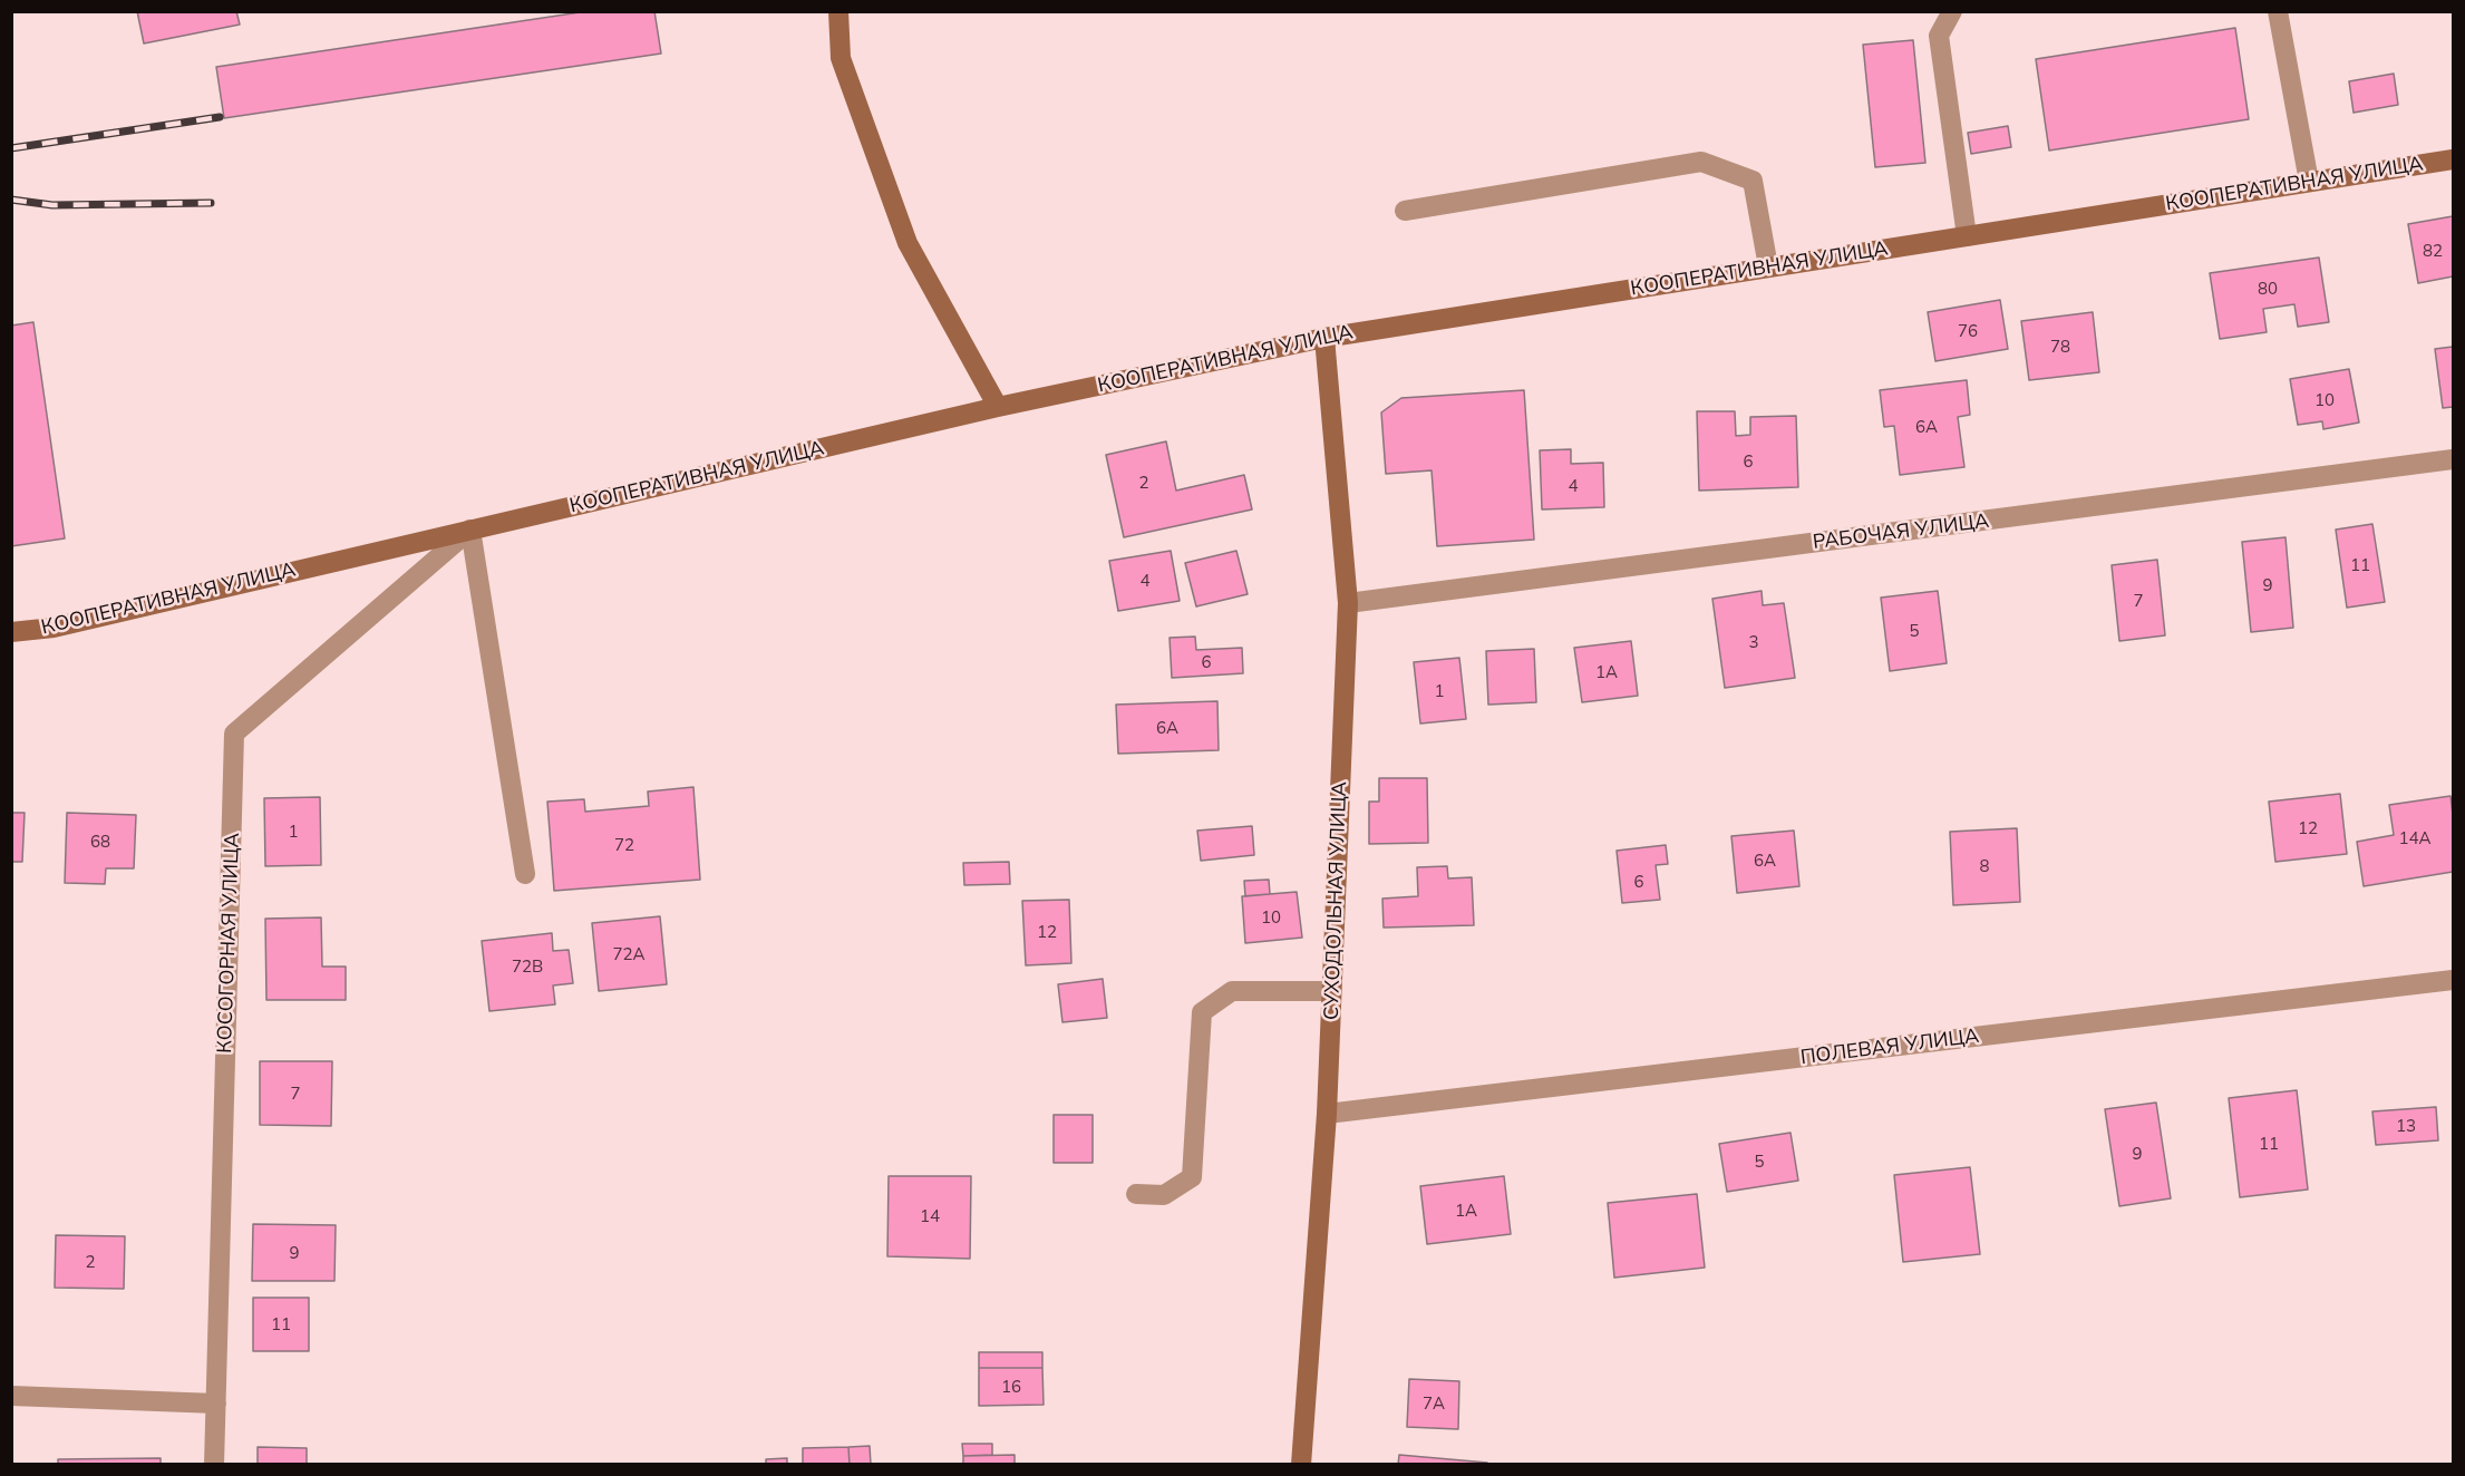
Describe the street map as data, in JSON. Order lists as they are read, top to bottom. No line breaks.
{"streets":{"street":["КООПЕРАТИВНАЯ УЛИЦА","РАБОЧАЯ УЛИЦА","СУХОДОЛЬНАЯ УЛИЦА","КОСОГОРНАЯ УЛИЦА","ПОЛЕВАЯ УЛИЦА"]},"crossings":[["КООПЕРАТИВНАЯ УЛИЦА","СУХОДОЛЬНАЯ УЛИЦА"],["КООПЕРАТИВНАЯ УЛИЦА","КОСОГОРНАЯ УЛИЦА"],["РАБОЧАЯ УЛИЦА","СУХОДОЛЬНАЯ УЛИЦА"],["СУХОДОЛЬНАЯ УЛИЦА","ПОЛЕВАЯ УЛИЦА"]],"house_numbers":["82","80","76","78","10","6А","6","2","4","11","4","9","7","5","3","6","1А","1","6А","12","1","14А","68","72","6А","8","6","10","12","72А","72В","7","13","11","9","5","1А","14","9","2","11","16","7А"]}
